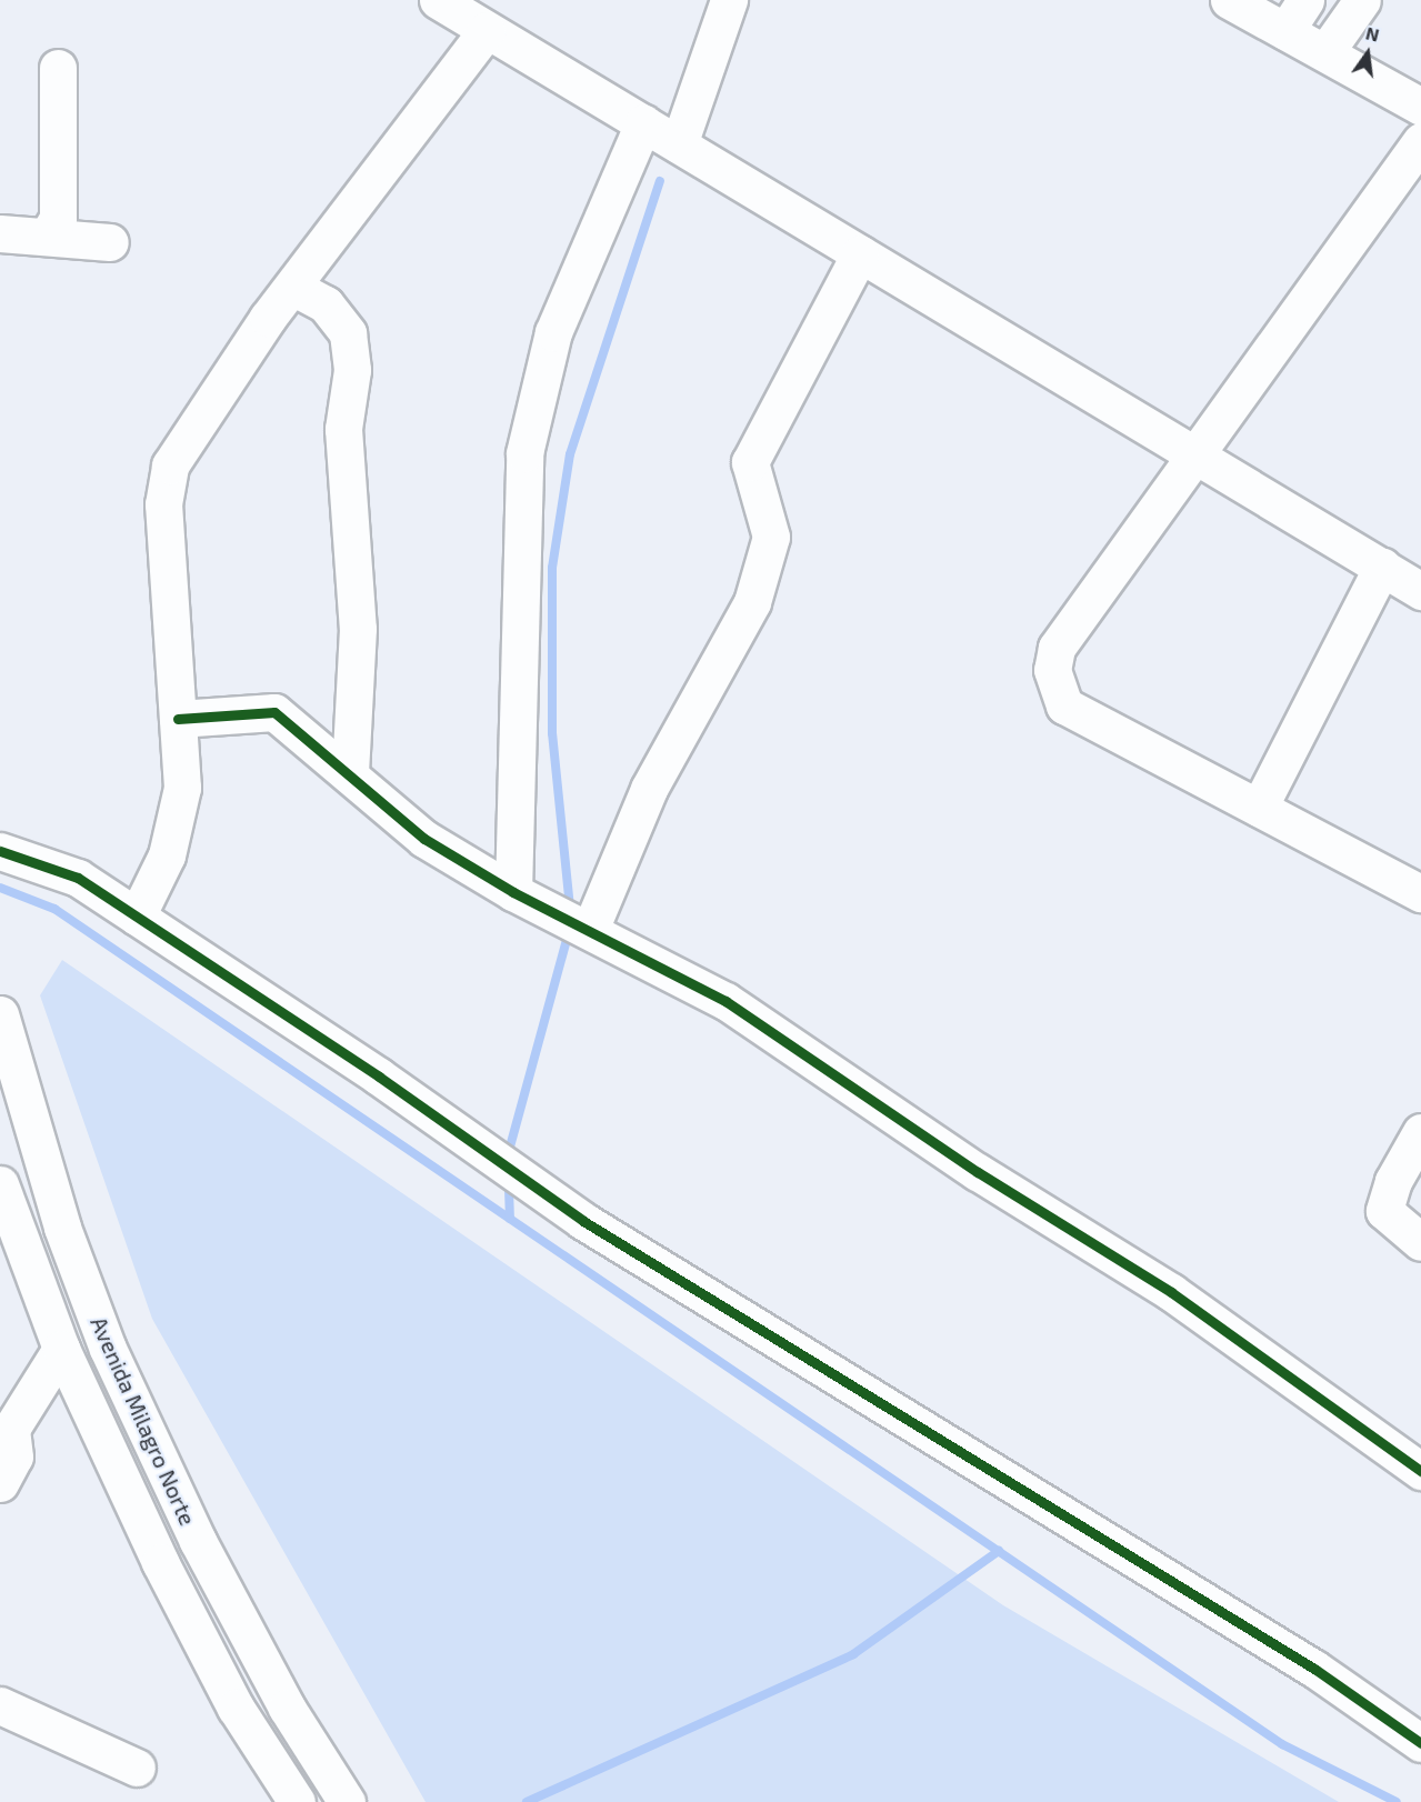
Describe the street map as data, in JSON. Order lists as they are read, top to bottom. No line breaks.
{"streets":{"street":["Avenida Milagro Norte"]},"north":"top"}
